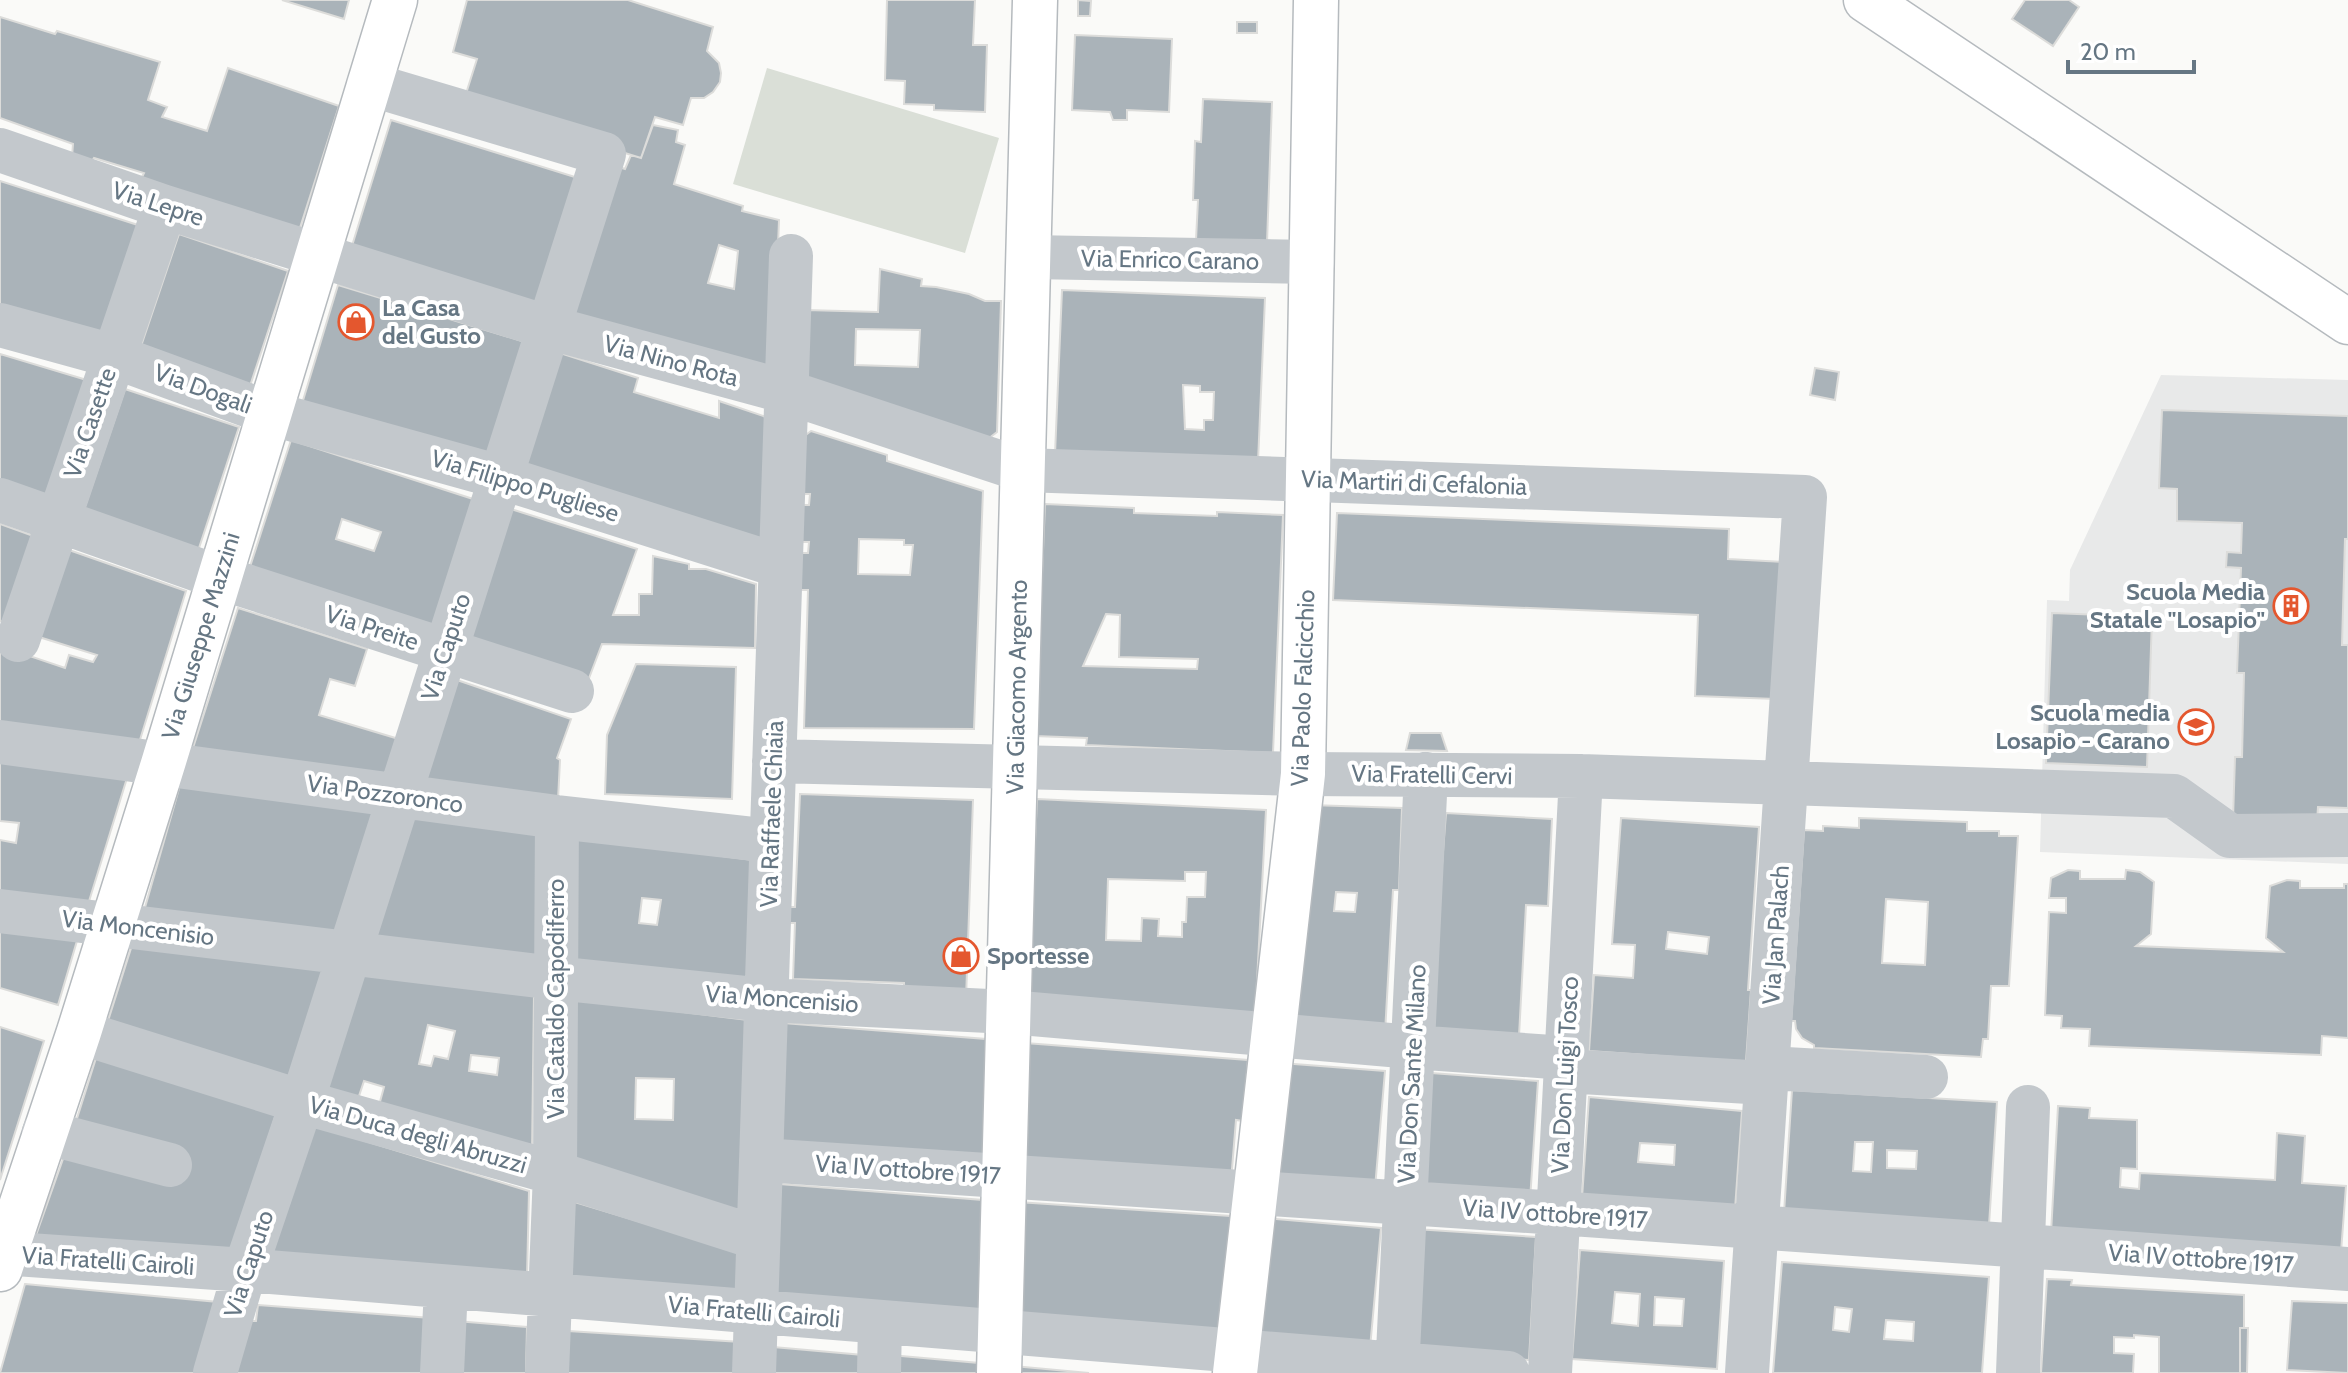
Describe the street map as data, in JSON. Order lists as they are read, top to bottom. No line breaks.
{"streets":{"main road":["Via Giuseppe Mazzini","Via Giacomo Argento","Via Paolo Falcicchio"],"street":["Via Lepre","Via Enrico Carano","Via Nino Rota","Via Dogali","Via Casette","Via Martiri di Cefalonia","Via Filippo Pugliese","Via Preite","Via Caputo","Via Fratelli Cervi","Via Pozzoronco","Via Raffaele Chiaia","Via Moncenisio","Via Jan Palach","Via Cataldo Capodiferro","Via Don Sante Milano","Via Don Luigi Tosco","Via Duca degli Abruzzi","Via IV ottobre 1917","Via Fratelli Cairoli"]},"crossings":[["Via Lepre","Via Nino Rota"],["Via Lepre","Via Casette"],["Via Lepre","Via Giuseppe Mazzini"],["Via Enrico Carano","Via Giacomo Argento"],["Via Enrico Carano","Via Paolo Falcicchio"],["Via Nino Rota","Via Martiri di Cefalonia"],["Via Nino Rota","Via Giuseppe Mazzini"],["Via Nino Rota","Via Caputo"],["Via Nino Rota","Via Giacomo Argento"],["Via Nino Rota","Via Raffaele Chiaia"],["Via Dogali","Via Casette"],["Via Dogali","Via Filippo Pugliese"],["Via Dogali","Via Giuseppe Mazzini"],["Via Casette","Via Preite"],["Via Martiri di Cefalonia","Via Giacomo Argento"],["Via Martiri di Cefalonia","Via Paolo Falcicchio"],["Via Martiri di Cefalonia","Via Jan Palach"],["Via Filippo Pugliese","Via Giuseppe Mazzini"],["Via Filippo Pugliese","Via Caputo"],["Via Filippo Pugliese","Via Raffaele Chiaia"],["Via Preite","Via Giuseppe Mazzini"],["Via Preite","Via Caputo"],["Via Giuseppe Mazzini","Via Caputo"],["Via Giuseppe Mazzini","Via Pozzoronco"],["Via Giuseppe Mazzini","Via Moncenisio"],["Via Giuseppe Mazzini","Via Duca degli Abruzzi"],["Via Giuseppe Mazzini","Via Fratelli Cairoli"],["Via Caputo","Via Pozzoronco"],["Via Caputo","Via Moncenisio"],["Via Caputo","Via Duca degli Abruzzi"],["Via Caputo","Via Fratelli Cairoli"],["Via Giacomo Argento","Via Fratelli Cervi"],["Via Giacomo Argento","Via Moncenisio"],["Via Giacomo Argento","Via IV ottobre 1917"],["Via Giacomo Argento","Via Fratelli Cairoli"],["Via Paolo Falcicchio","Via Fratelli Cervi"],["Via Paolo Falcicchio","Via Moncenisio"],["Via Paolo Falcicchio","Via IV ottobre 1917"],["Via Paolo Falcicchio","Via Fratelli Cairoli"],["Via Fratelli Cervi","Via Raffaele Chiaia"],["Via Fratelli Cervi","Via Jan Palach"],["Via Fratelli Cervi","Via Don Sante Milano"],["Via Fratelli Cervi","Via Don Luigi Tosco"],["Via Pozzoronco","Via Raffaele Chiaia"],["Via Pozzoronco","Via Cataldo Capodiferro"],["Via Raffaele Chiaia","Via Moncenisio"],["Via Raffaele Chiaia","Via Duca degli Abruzzi"],["Via Raffaele Chiaia","Via IV ottobre 1917"],["Via Raffaele Chiaia","Via Fratelli Cairoli"],["Via Moncenisio","Via Jan Palach"],["Via Moncenisio","Via Cataldo Capodiferro"],["Via Moncenisio","Via Don Sante Milano"],["Via Moncenisio","Via Don Luigi Tosco"],["Via Jan Palach","Via IV ottobre 1917"],["Via Cataldo Capodiferro","Via Duca degli Abruzzi"],["Via Cataldo Capodiferro","Via Fratelli Cairoli"],["Via Don Sante Milano","Via IV ottobre 1917"],["Via Don Sante Milano","Via Fratelli Cairoli"],["Via Don Luigi Tosco","Via IV ottobre 1917"]],"places":{"shop":["La Casa del Gusto","Sportesse"],"building":["Scuola Media Statale \"Losapio\""],"school or university":["Scuola media Losapio - Carano"]},"scale_bar":"20 m"}
